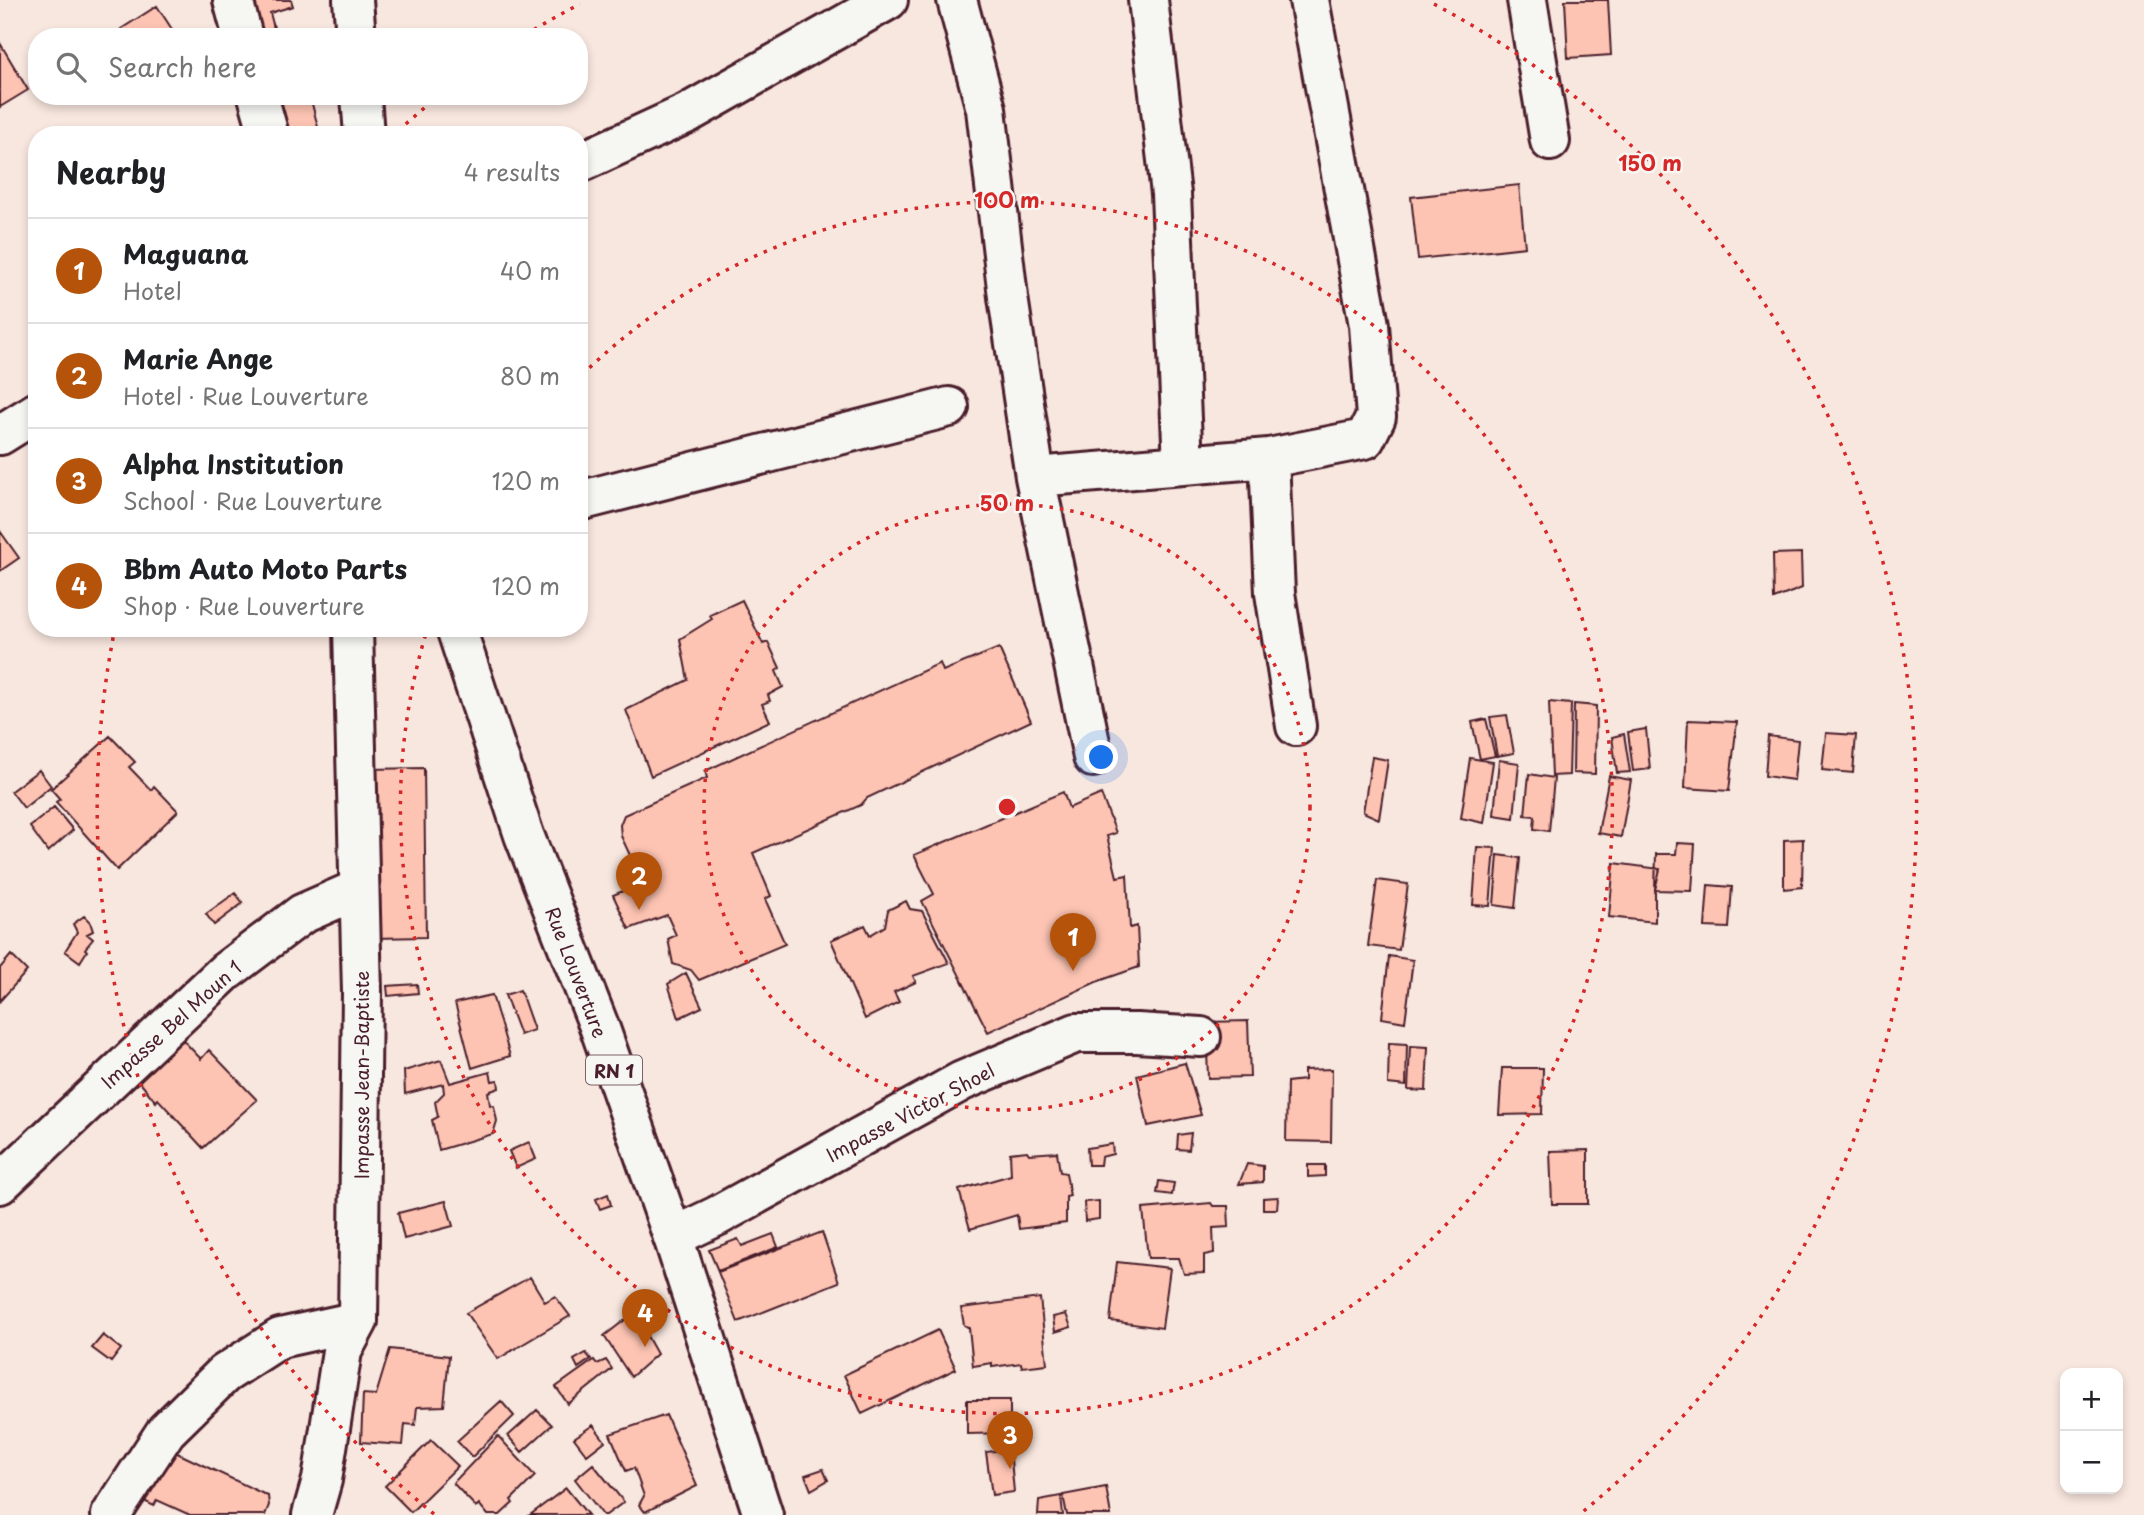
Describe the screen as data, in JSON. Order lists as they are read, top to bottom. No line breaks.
{"streets":{"street":["Rue Louverture","Impasse Bel Moun 1","RN 1","Impasse Jean-Baptiste","Impasse Victor Shoel"]},"crossings":[["Rue Louverture","Impasse Victor Shoel"],["Impasse Bel Moun 1","Impasse Jean-Baptiste"]],"page":{"search":"Search here","heading":["Nearby","4 results"],"list":[{"mark":"1","name":"Maguana","note":"Hotel","value":"40 m"},{"mark":"2","name":"Marie Ange","note":"Hotel · Rue Louverture","value":"80 m"},{"mark":"3","name":"Alpha Institution","note":"School · Rue Louverture","value":"120 m"},{"mark":"4","name":"Bbm Auto Moto Parts","note":"Shop · Rue Louverture","value":"120 m"}],"pins":["2","1","4","3"],"map_buttons":["+","−"]},"rings":["150 m","100 m","50 m"]}
